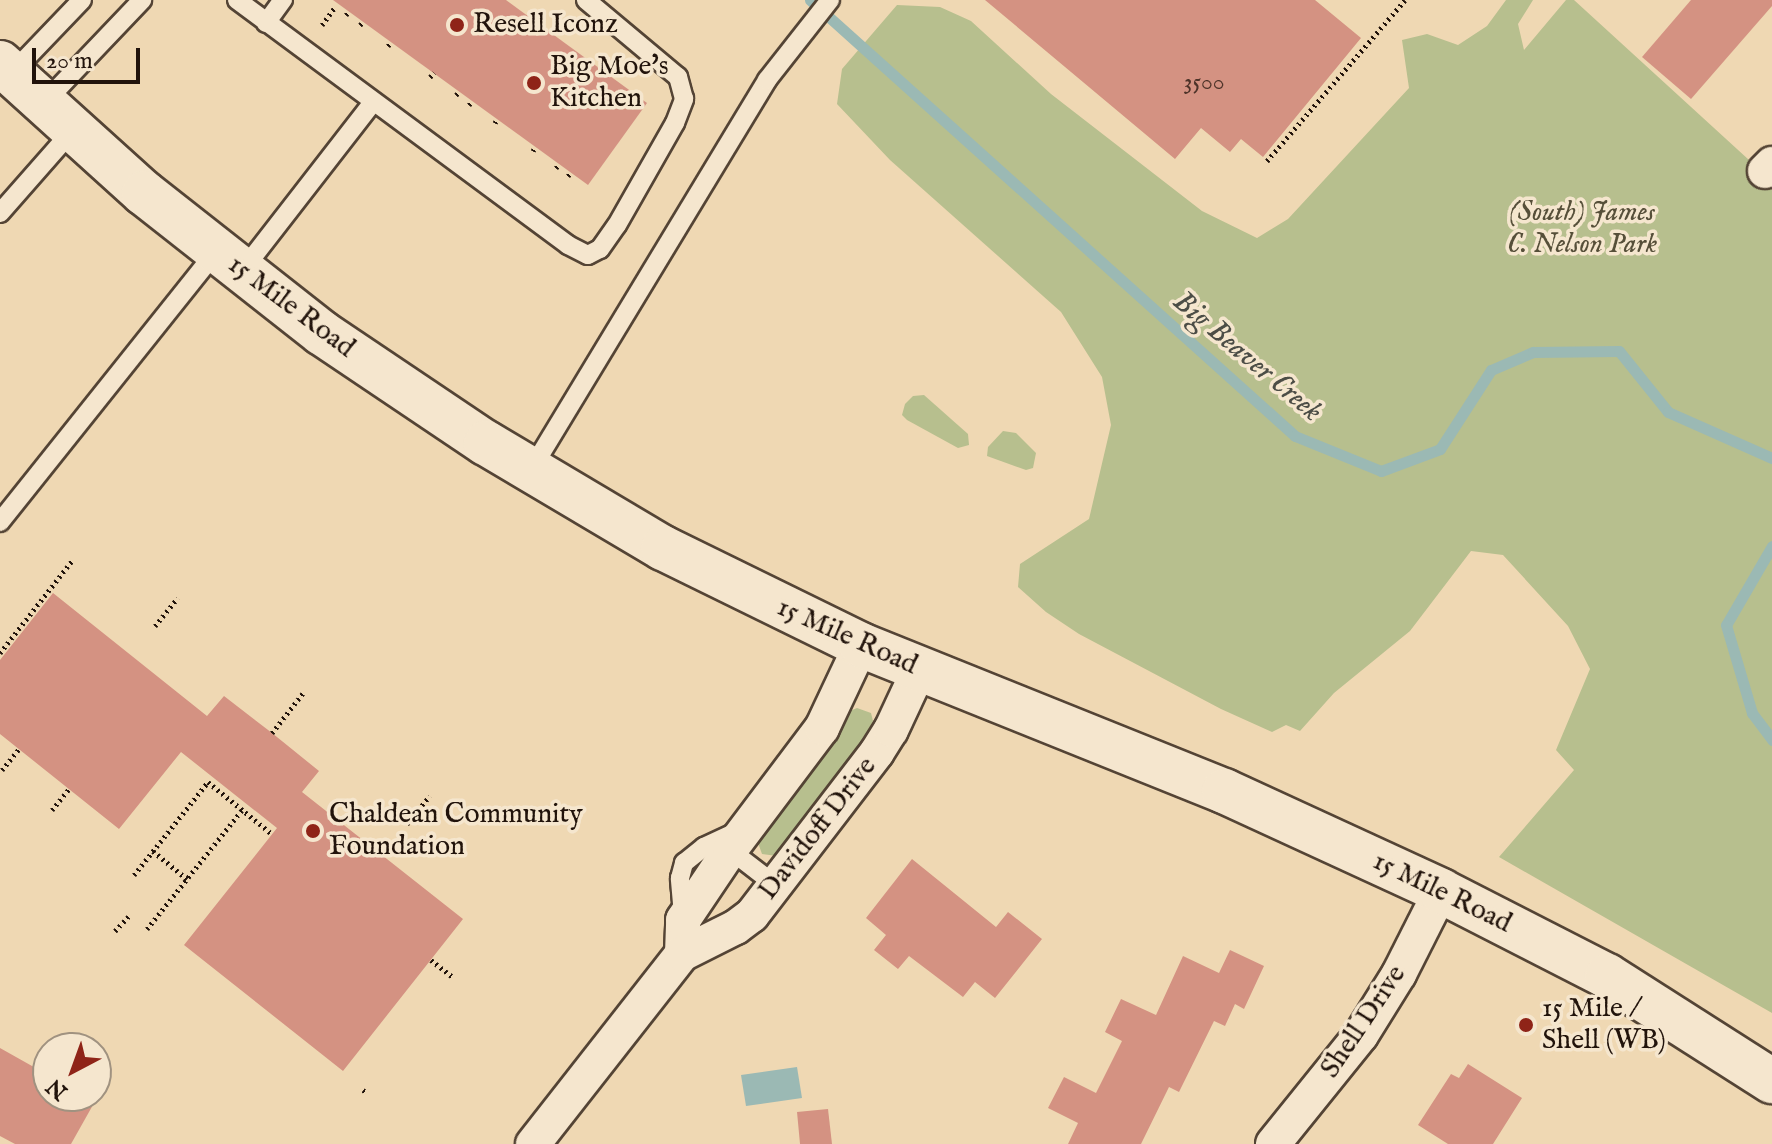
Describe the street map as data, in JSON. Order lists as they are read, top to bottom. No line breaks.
{"streets":{"main road":["15 Mile Road"],"street":["Davidoff Drive","Shell Drive"]},"crossings":[["15 Mile Road","Davidoff Drive"],["15 Mile Road","Shell Drive"]],"water":["Big Beaver Creek"],"parks":["(South) James C. Nelson Park"],"places":["Resell Iconz","Big Moe's Kitchen","Chaldean Community Foundation","15 Mile / Shell (WB)"],"house_numbers":["3500"],"scale_bar":"20 m","north":"bottom left"}
